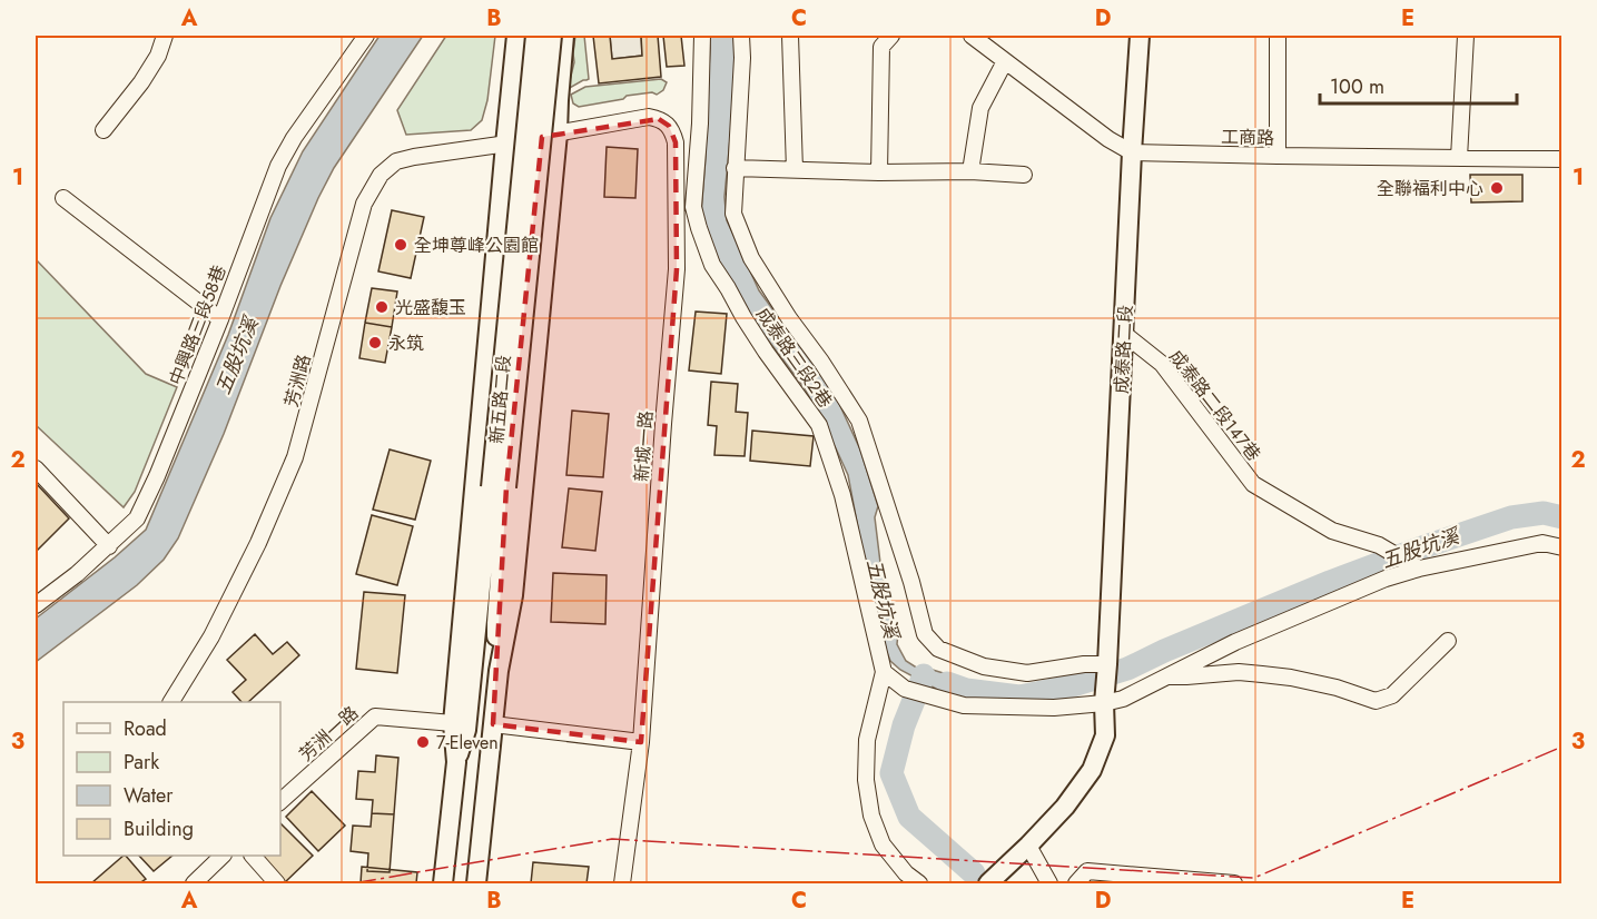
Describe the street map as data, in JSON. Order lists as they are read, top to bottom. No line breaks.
{"streets":{"main road":["成泰路二段","新五路二段"],"street":["工商路","中興路三段58巷","成泰路三段2巷","芳洲路","成泰路二段147巷","新城一路","芳洲一路"]},"crossings":[["工商路","成泰路二段"],["成泰路二段","成泰路二段147巷"],["芳洲路","新五路二段"],["芳洲路","新城一路"],["新五路二段","新城一路"],["新五路二段","芳洲一路"]],"water":["五股坑溪"],"places":["全聯福利中心","全坤尊峰公園館","光盛馥玉","永筑","7-Eleven"],"legend":["Road","Park","Water","Building"],"scale_bar":"100 m","grid":{"columns":["A","B","C","D","E"],"rows":["1","2","3"]}}
